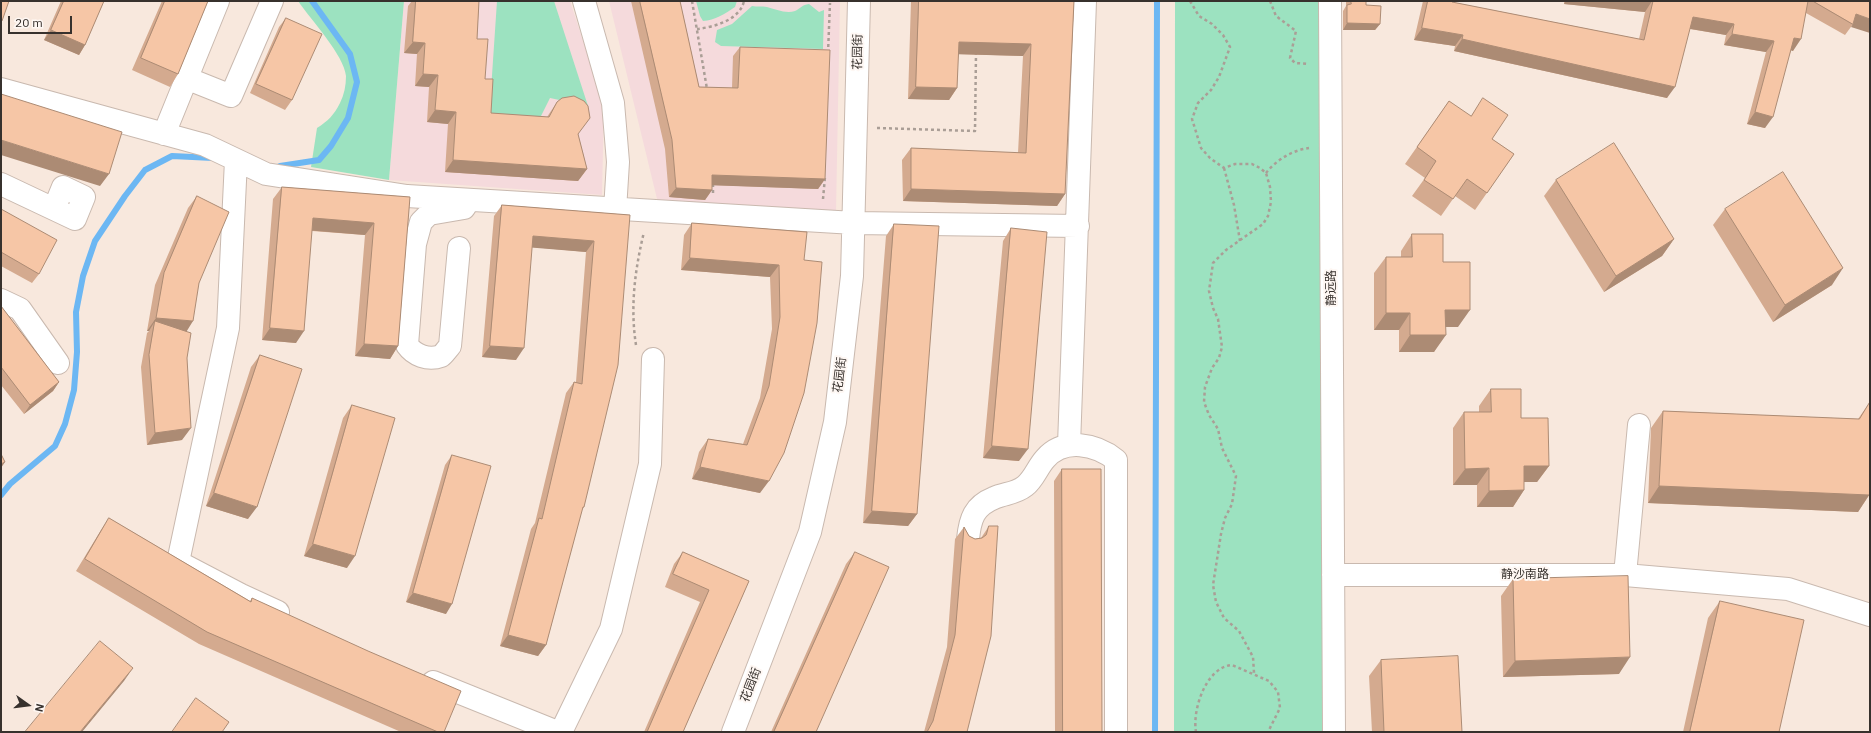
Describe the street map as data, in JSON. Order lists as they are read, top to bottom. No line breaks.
{"streets":{"street":["花园街","静远路","静沙南路"]},"crossings":[["静远路","静沙南路"]],"scale_bar":"20 m","north":"right"}
